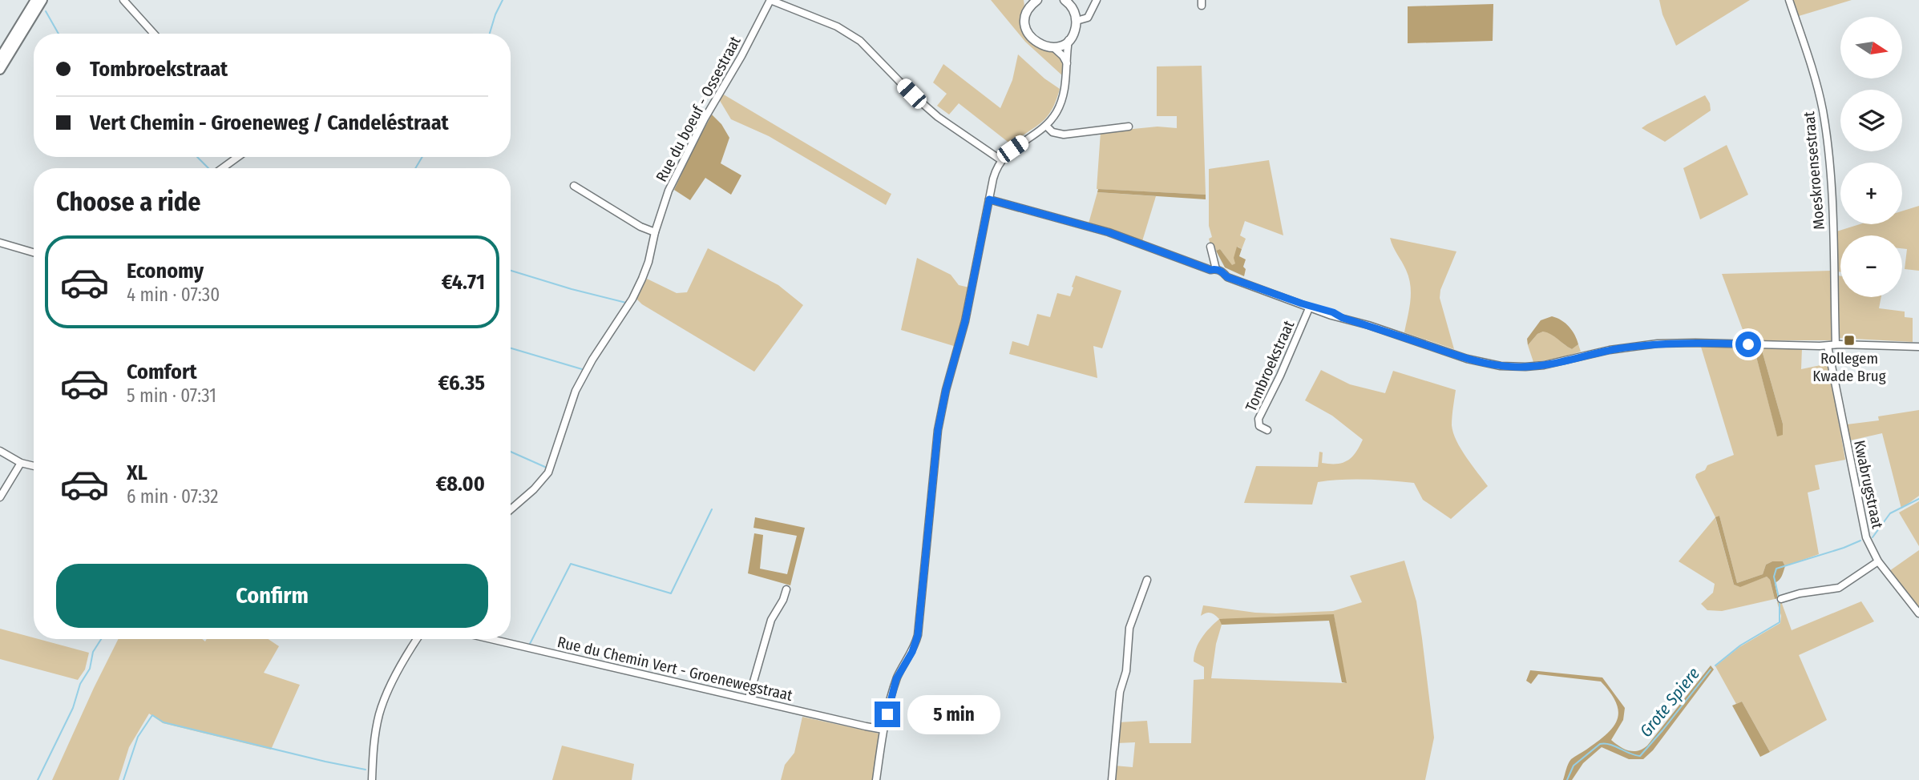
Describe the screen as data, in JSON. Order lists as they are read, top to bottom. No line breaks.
{"streets":{"street":["Rue du boeuf - Ossestraat","Moeskroensestraat","Tombroekstraat","Kwabrugstraat","Rue du Chemin Vert - Groenewegstraat"]},"crossings":[["Moeskroensestraat","Tombroekstraat"],["Moeskroensestraat","Kwabrugstraat"],["Tombroekstraat","Kwabrugstraat"]],"water":["Grote Spiere"],"places":{"transit":["Rollegem Kwade Brug"]},"north":"right","page":{"map_buttons":["+","−"],"banner":["Tombroekstraat","Vert Chemin - Groeneweg / Candeléstraat"],"heading":"Choose a ride","list":[{"name":"Economy","note":"4 min · 07:30","value":"€4.71"},{"name":"Comfort","note":"5 min · 07:31","value":"€6.35"},{"name":"XL","note":"6 min · 07:32","value":"€8.00"}],"buttons":"Confirm","bubble":"5 min"}}
